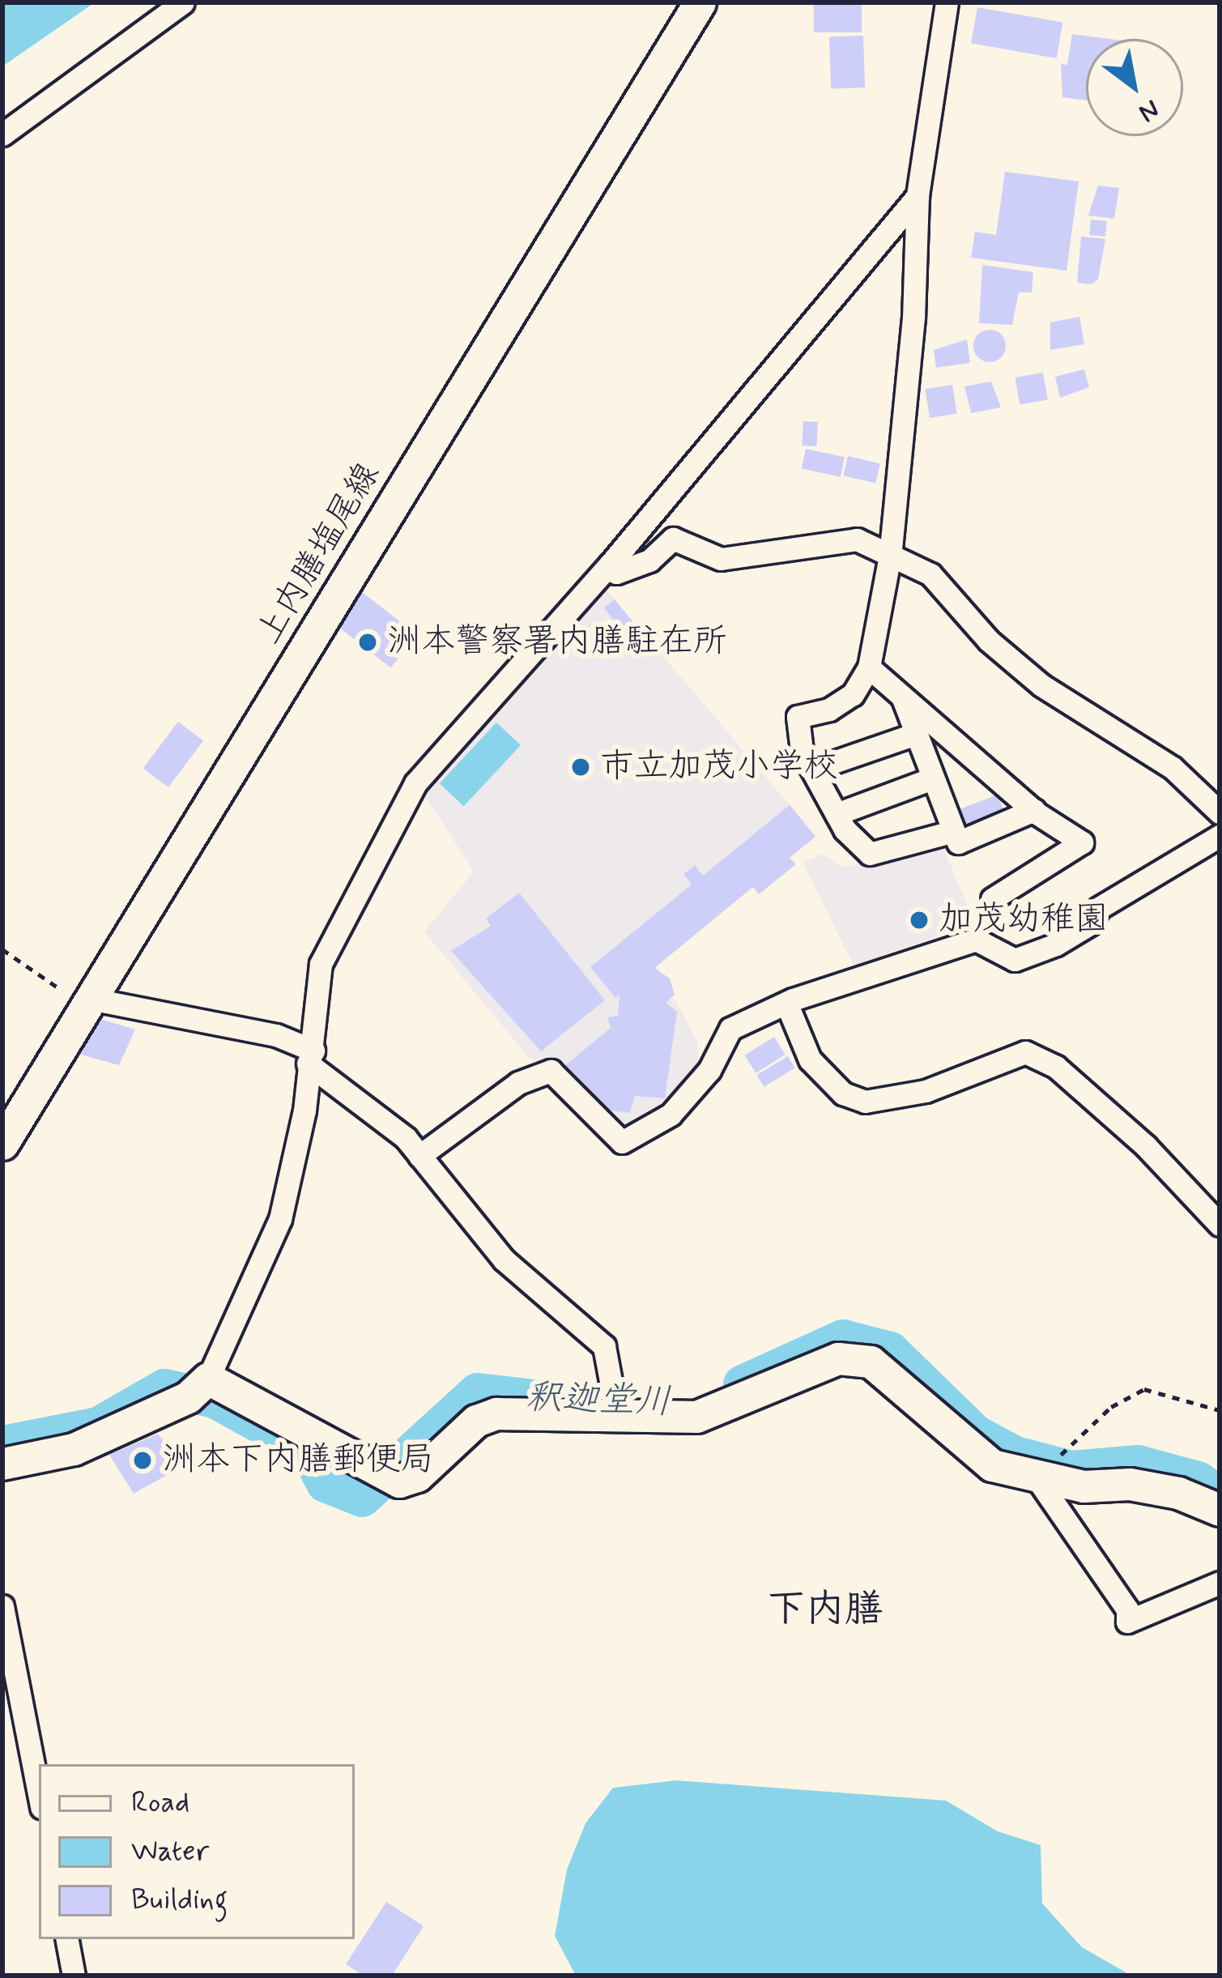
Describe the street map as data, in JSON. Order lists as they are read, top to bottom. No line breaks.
{"streets":{"main road":["上内膳塩尾線"]},"districts":["下内膳"],"water":["釈迦堂川"],"places":["洲本警察署内膳駐在所","市立加茂小学校","加茂幼稚園","洲本下内膳郵便局"],"legend":["Road","Water","Building"],"north":"bottom right"}
